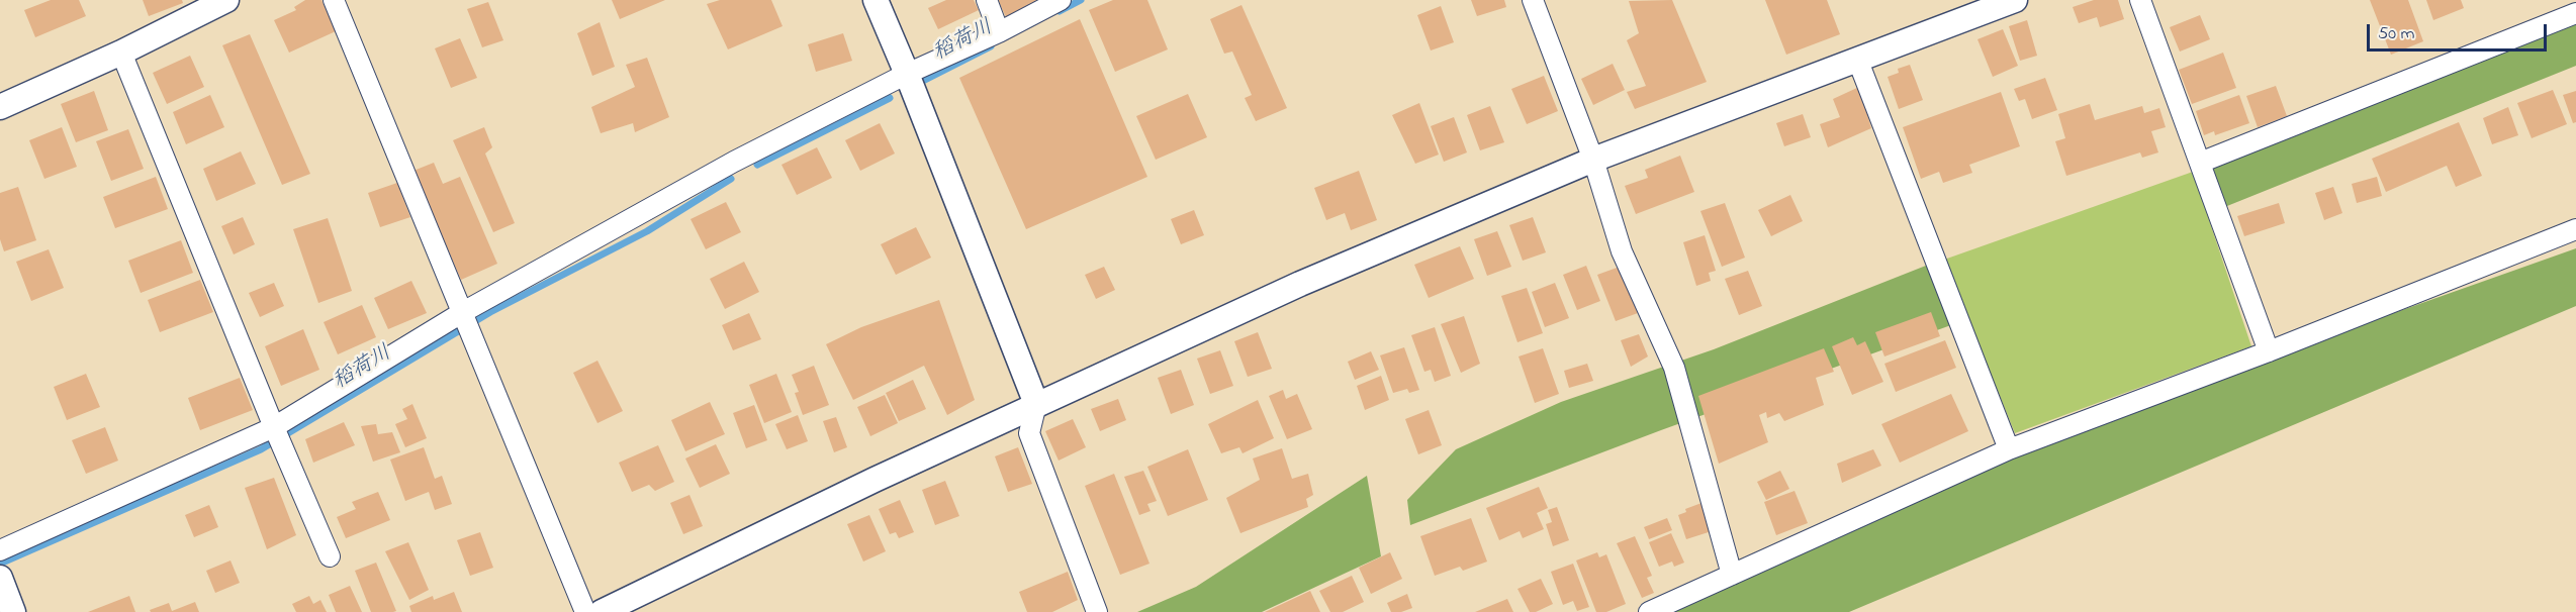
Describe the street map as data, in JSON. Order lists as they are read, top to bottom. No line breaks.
{"water":["稻荷川"],"scale_bar":"50 m"}
